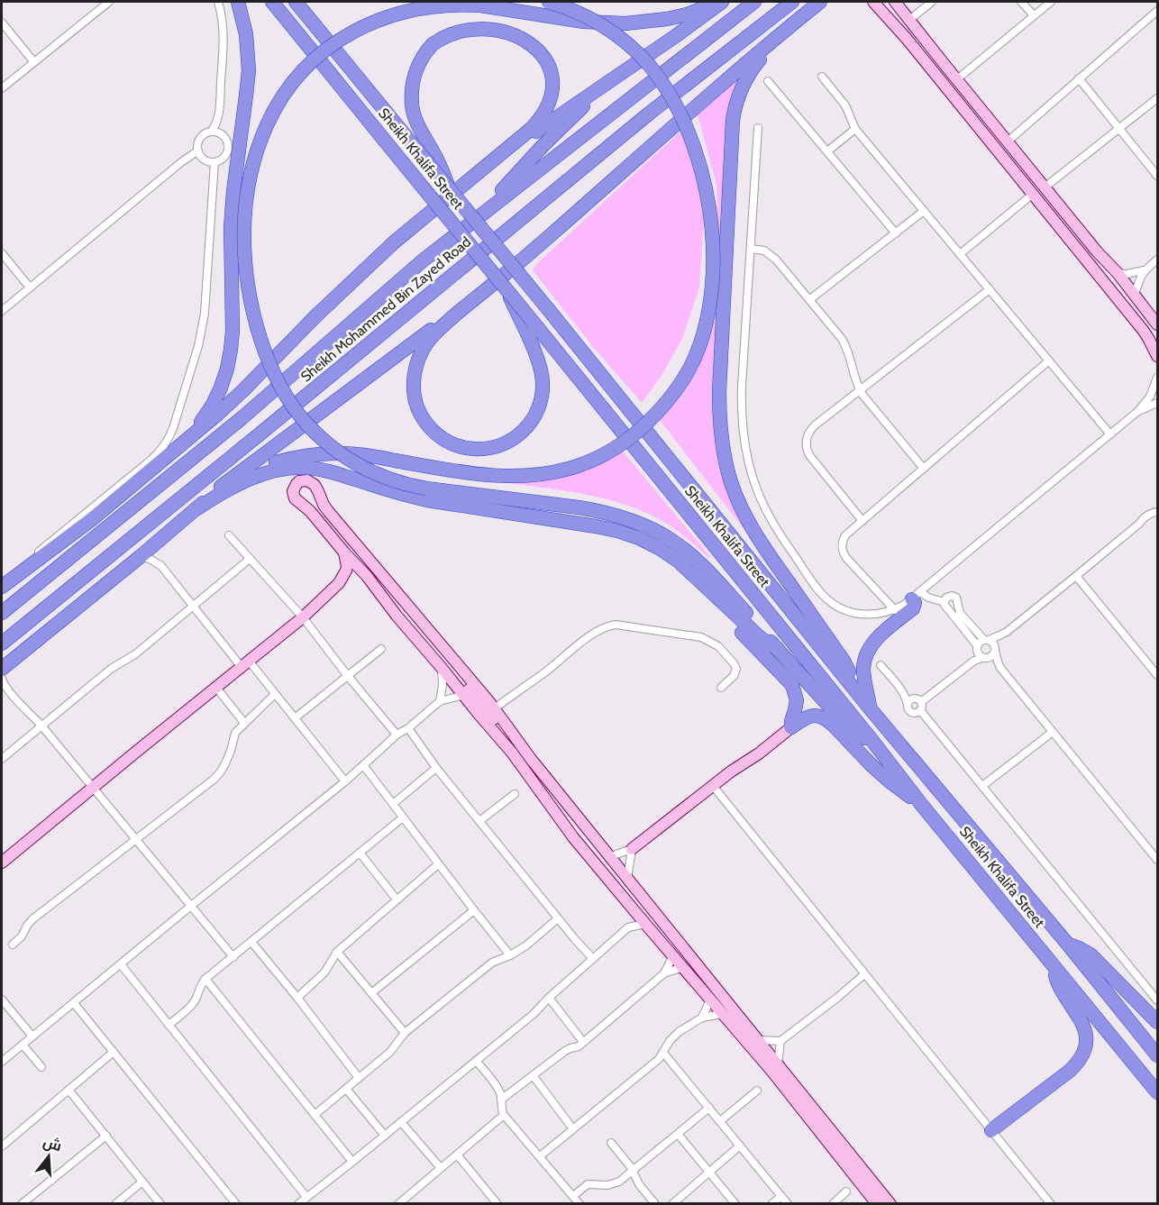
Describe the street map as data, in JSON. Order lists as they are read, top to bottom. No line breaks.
{"streets":{"highway":["Sheikh Khalifa Street","Sheikh Mohammed Bin Zayed Road"]},"north":"top"}
